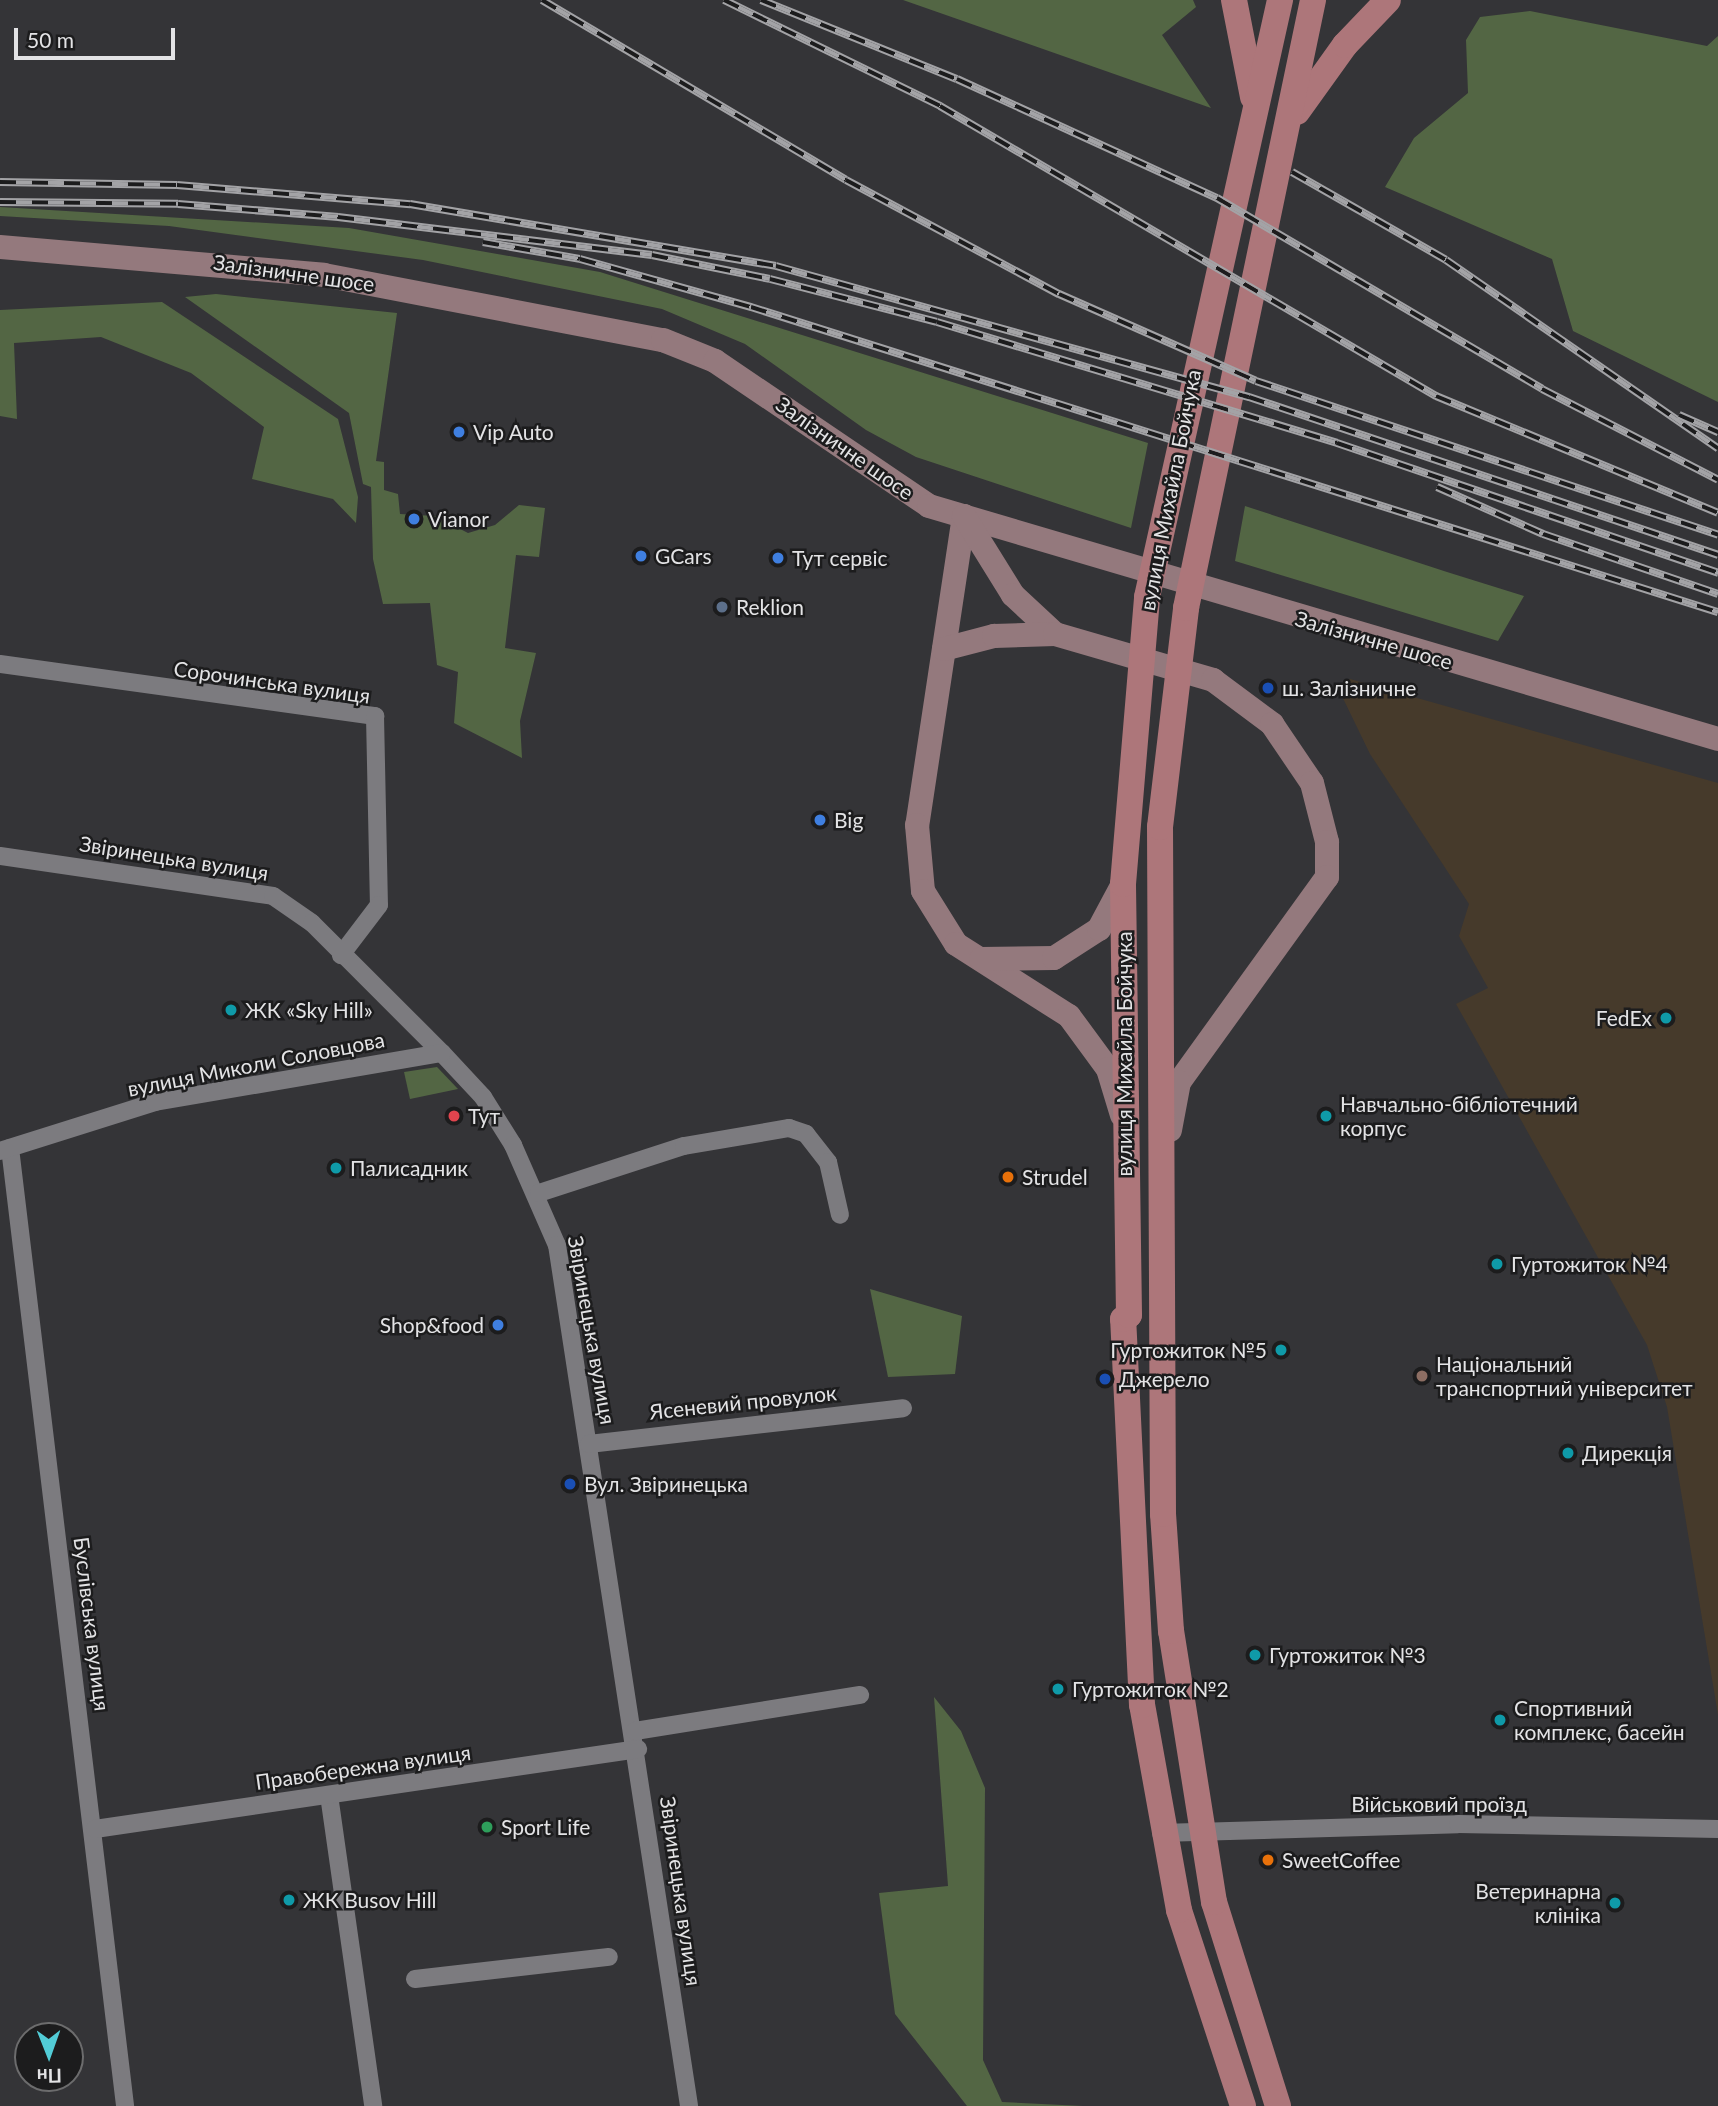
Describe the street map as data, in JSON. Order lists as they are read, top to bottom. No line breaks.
{"streets":{"main road":["вулиця Михайла Бойчука"],"street":["Залізничне шосе","Сорочинська вулиця","Звіринецька вулиця","вулиця Миколи Соловцова","Ясеневий провулок","Буслівська вулиця","Правобережна вулиця","Військовий проїзд"]},"crossings":[["вулиця Михайла Бойчука","Військовий проїзд"],["Сорочинська вулиця","Звіринецька вулиця"],["Звіринецька вулиця","вулиця Миколи Соловцова"],["Звіринецька вулиця","Ясеневий провулок"],["Звіринецька вулиця","Правобережна вулиця"],["вулиця Миколи Соловцова","Буслівська вулиця"],["Буслівська вулиця","Правобережна вулиця"]],"places":["Vip Auto","Vianor","GCars","Тут сервіс","Reklion","ш. Залізничне","Big","ЖК «Sky Hill»","FedEx","Тут","Навчально-бібліотечний корпус","Палисадник","Strudel","Гуртожиток №4","Shop&food","Гуртожиток №5","Національний транспортний університет","Джерело","Дирекція","Вул. Звіринецька","Гуртожиток №3","Гуртожиток №2","Спортивний комплекс, басейн","Sport Life","SweetCoffee","ЖК Busov Hill","Ветеринарна клініка"],"scale_bar":"50 m","north":"bottom"}
